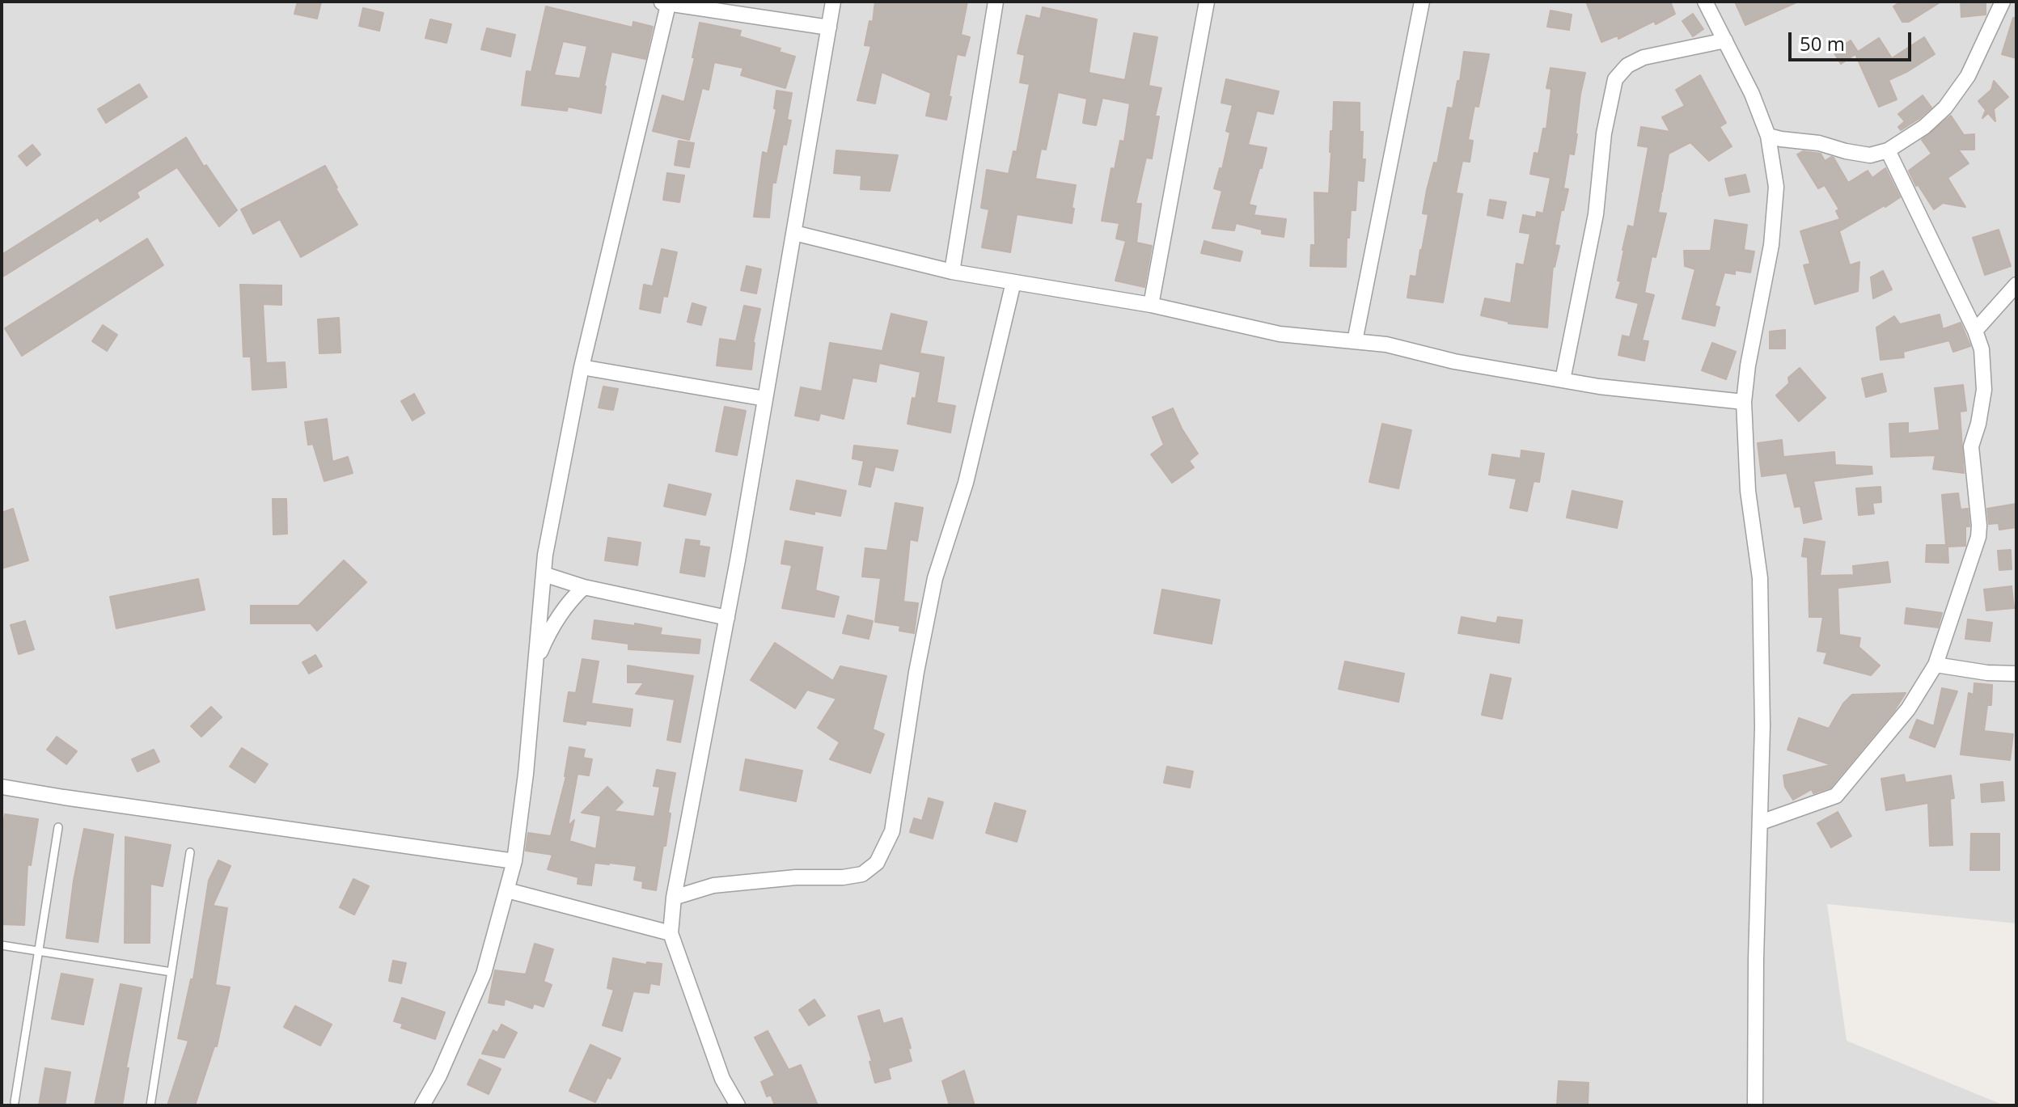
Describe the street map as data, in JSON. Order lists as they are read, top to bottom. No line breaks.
{"scale_bar":"50 m"}
